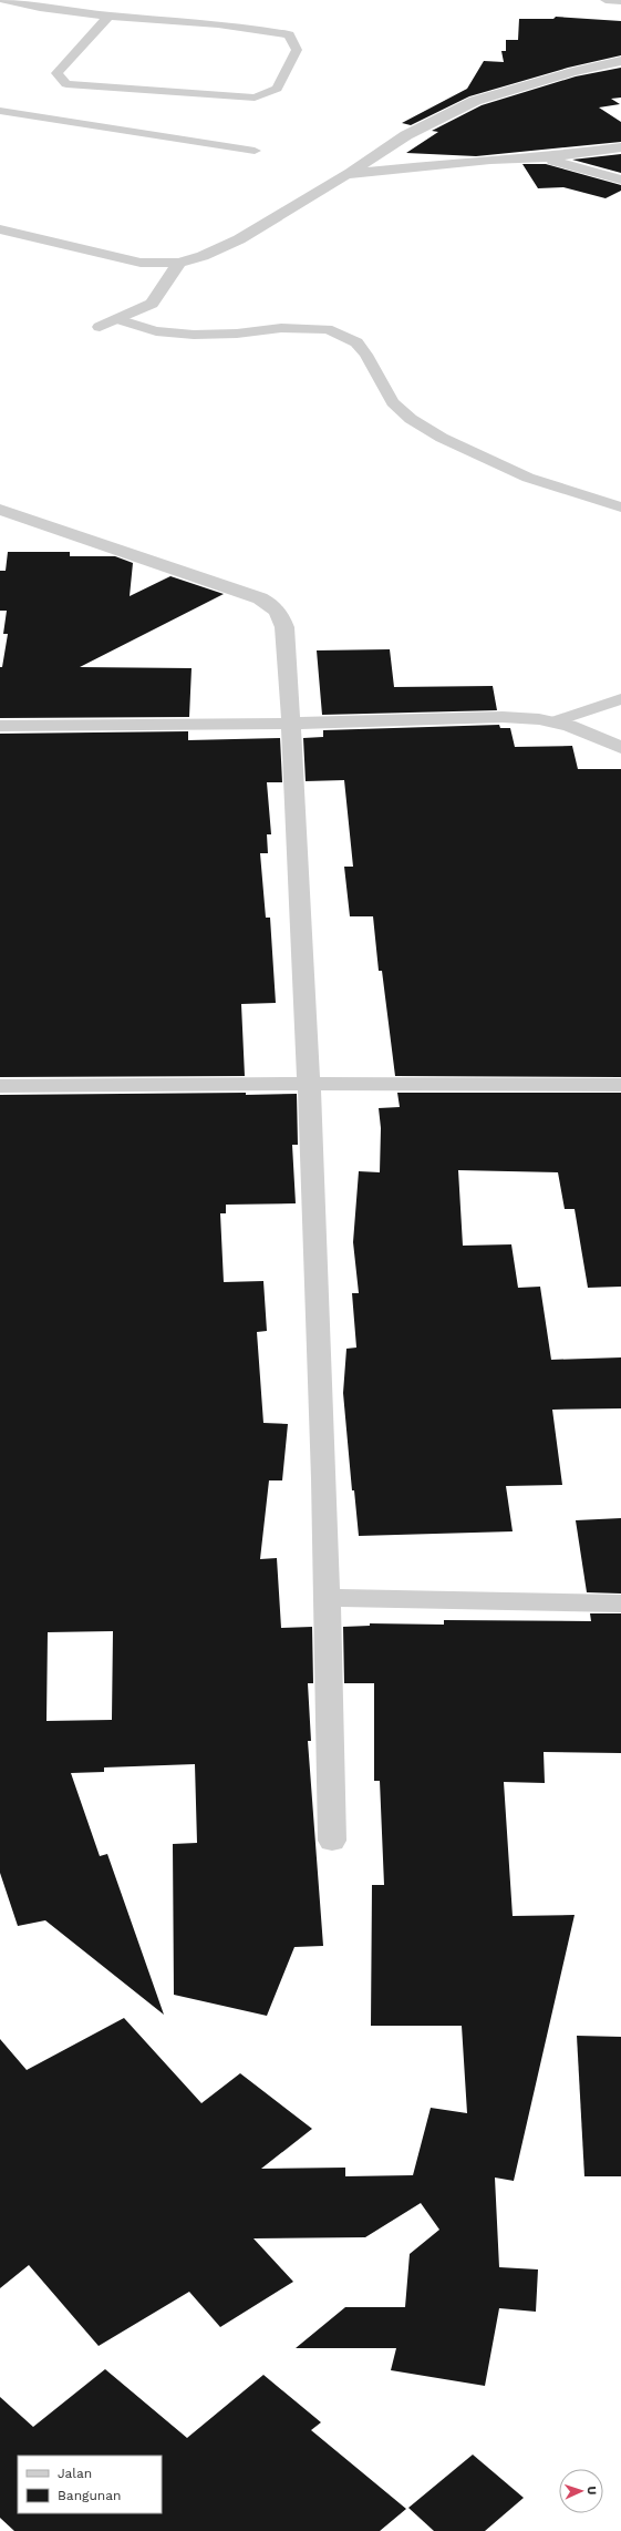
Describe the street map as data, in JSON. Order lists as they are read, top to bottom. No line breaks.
{"legend":["Jalan","Bangunan"],"north":"right"}
